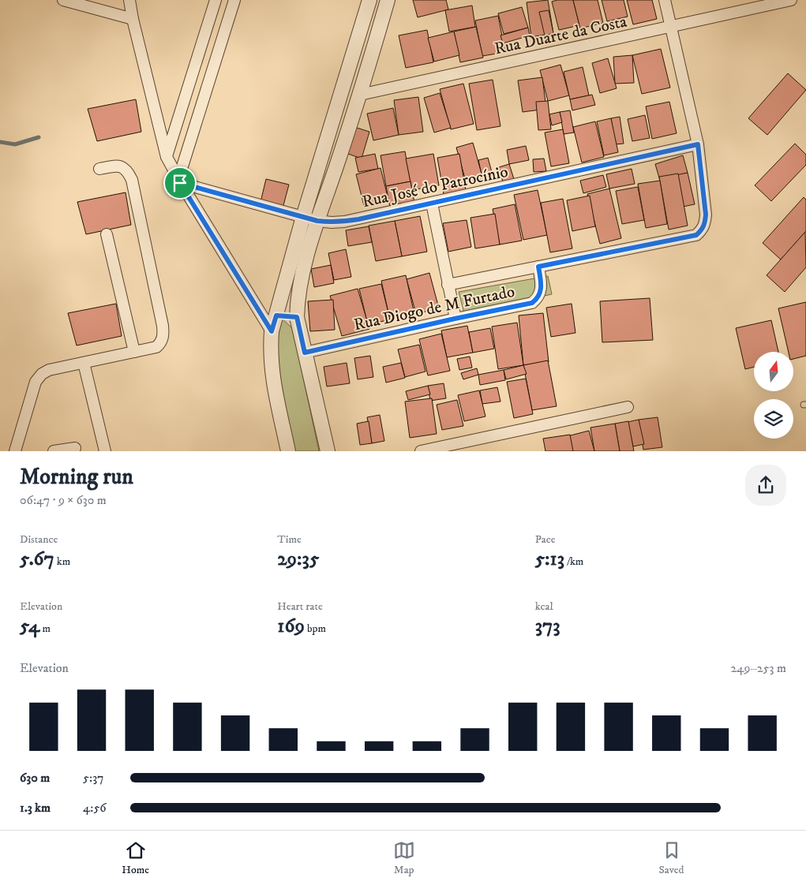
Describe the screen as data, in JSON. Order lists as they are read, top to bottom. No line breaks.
{"streets":{"street":["Rua Duarte da Costa","Rua José do Patrocínio","Rua Diogo de M Furtado"]},"crossings":[["Rua José do Patrocínio","Rua Diogo de M Furtado"]],"north":"top","page":{"heading":["Morning run","06:47 · 9 × 630 m"],"stats":[["Distance","5.67 km"],["Time","29:35"],["Pace","5:13 /km"],["Elevation","54 m"],["Heart rate","169 bpm"],["kcal","373"]],"chart":["Elevation","249–253 m"],"list":[{"name":"630 m","note":"5:37"},{"name":"1.3 km","note":"4:56"}],"tabs":["Home","Map","Saved"]}}
